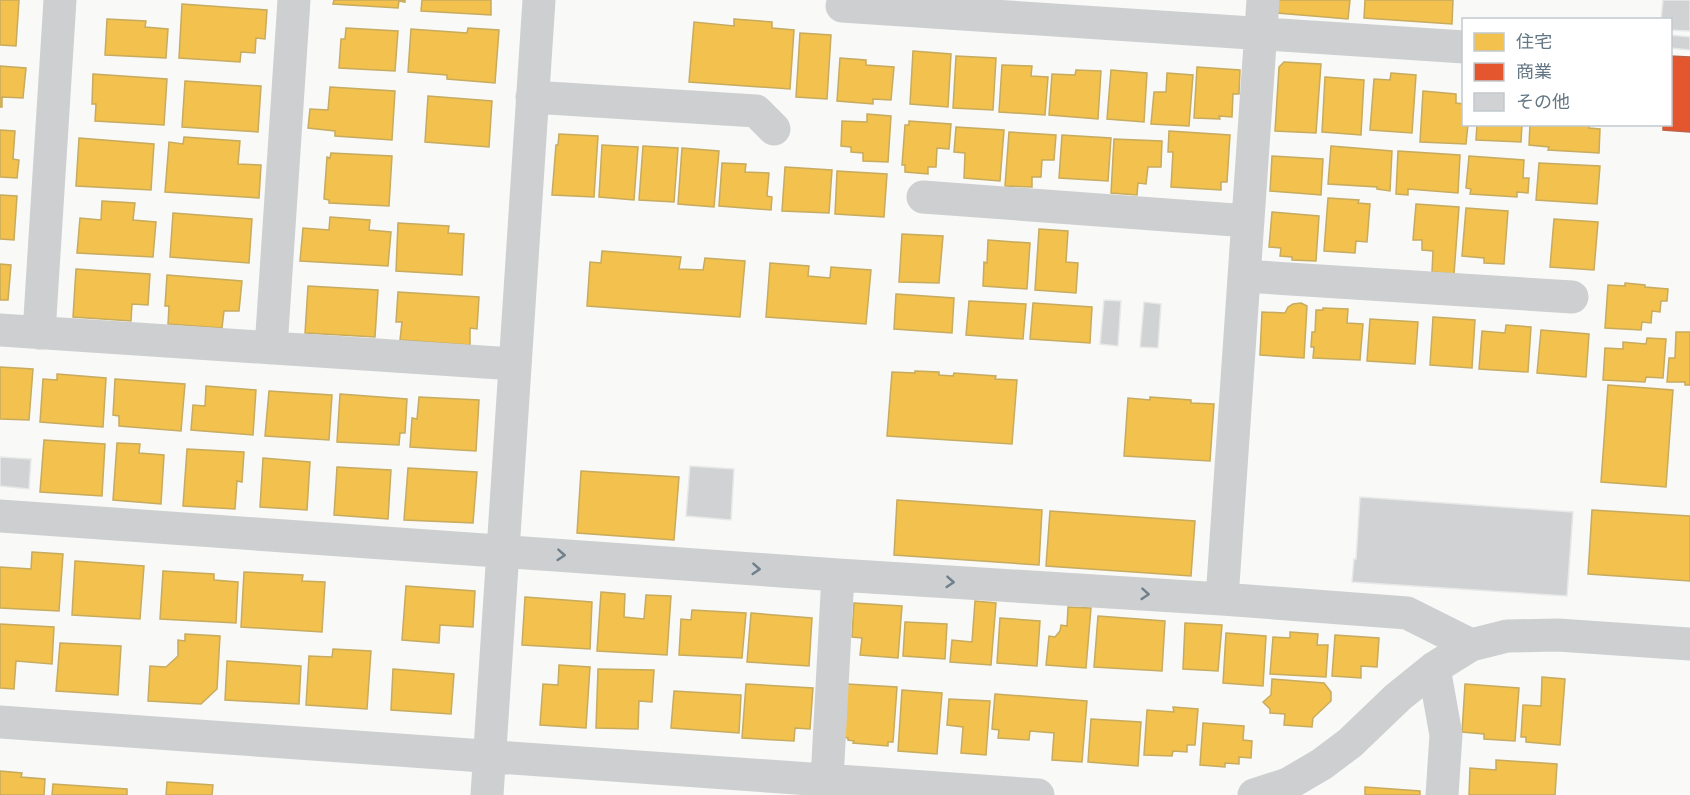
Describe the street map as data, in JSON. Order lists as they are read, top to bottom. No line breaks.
{"legend":["住宅","商業","その他"]}
